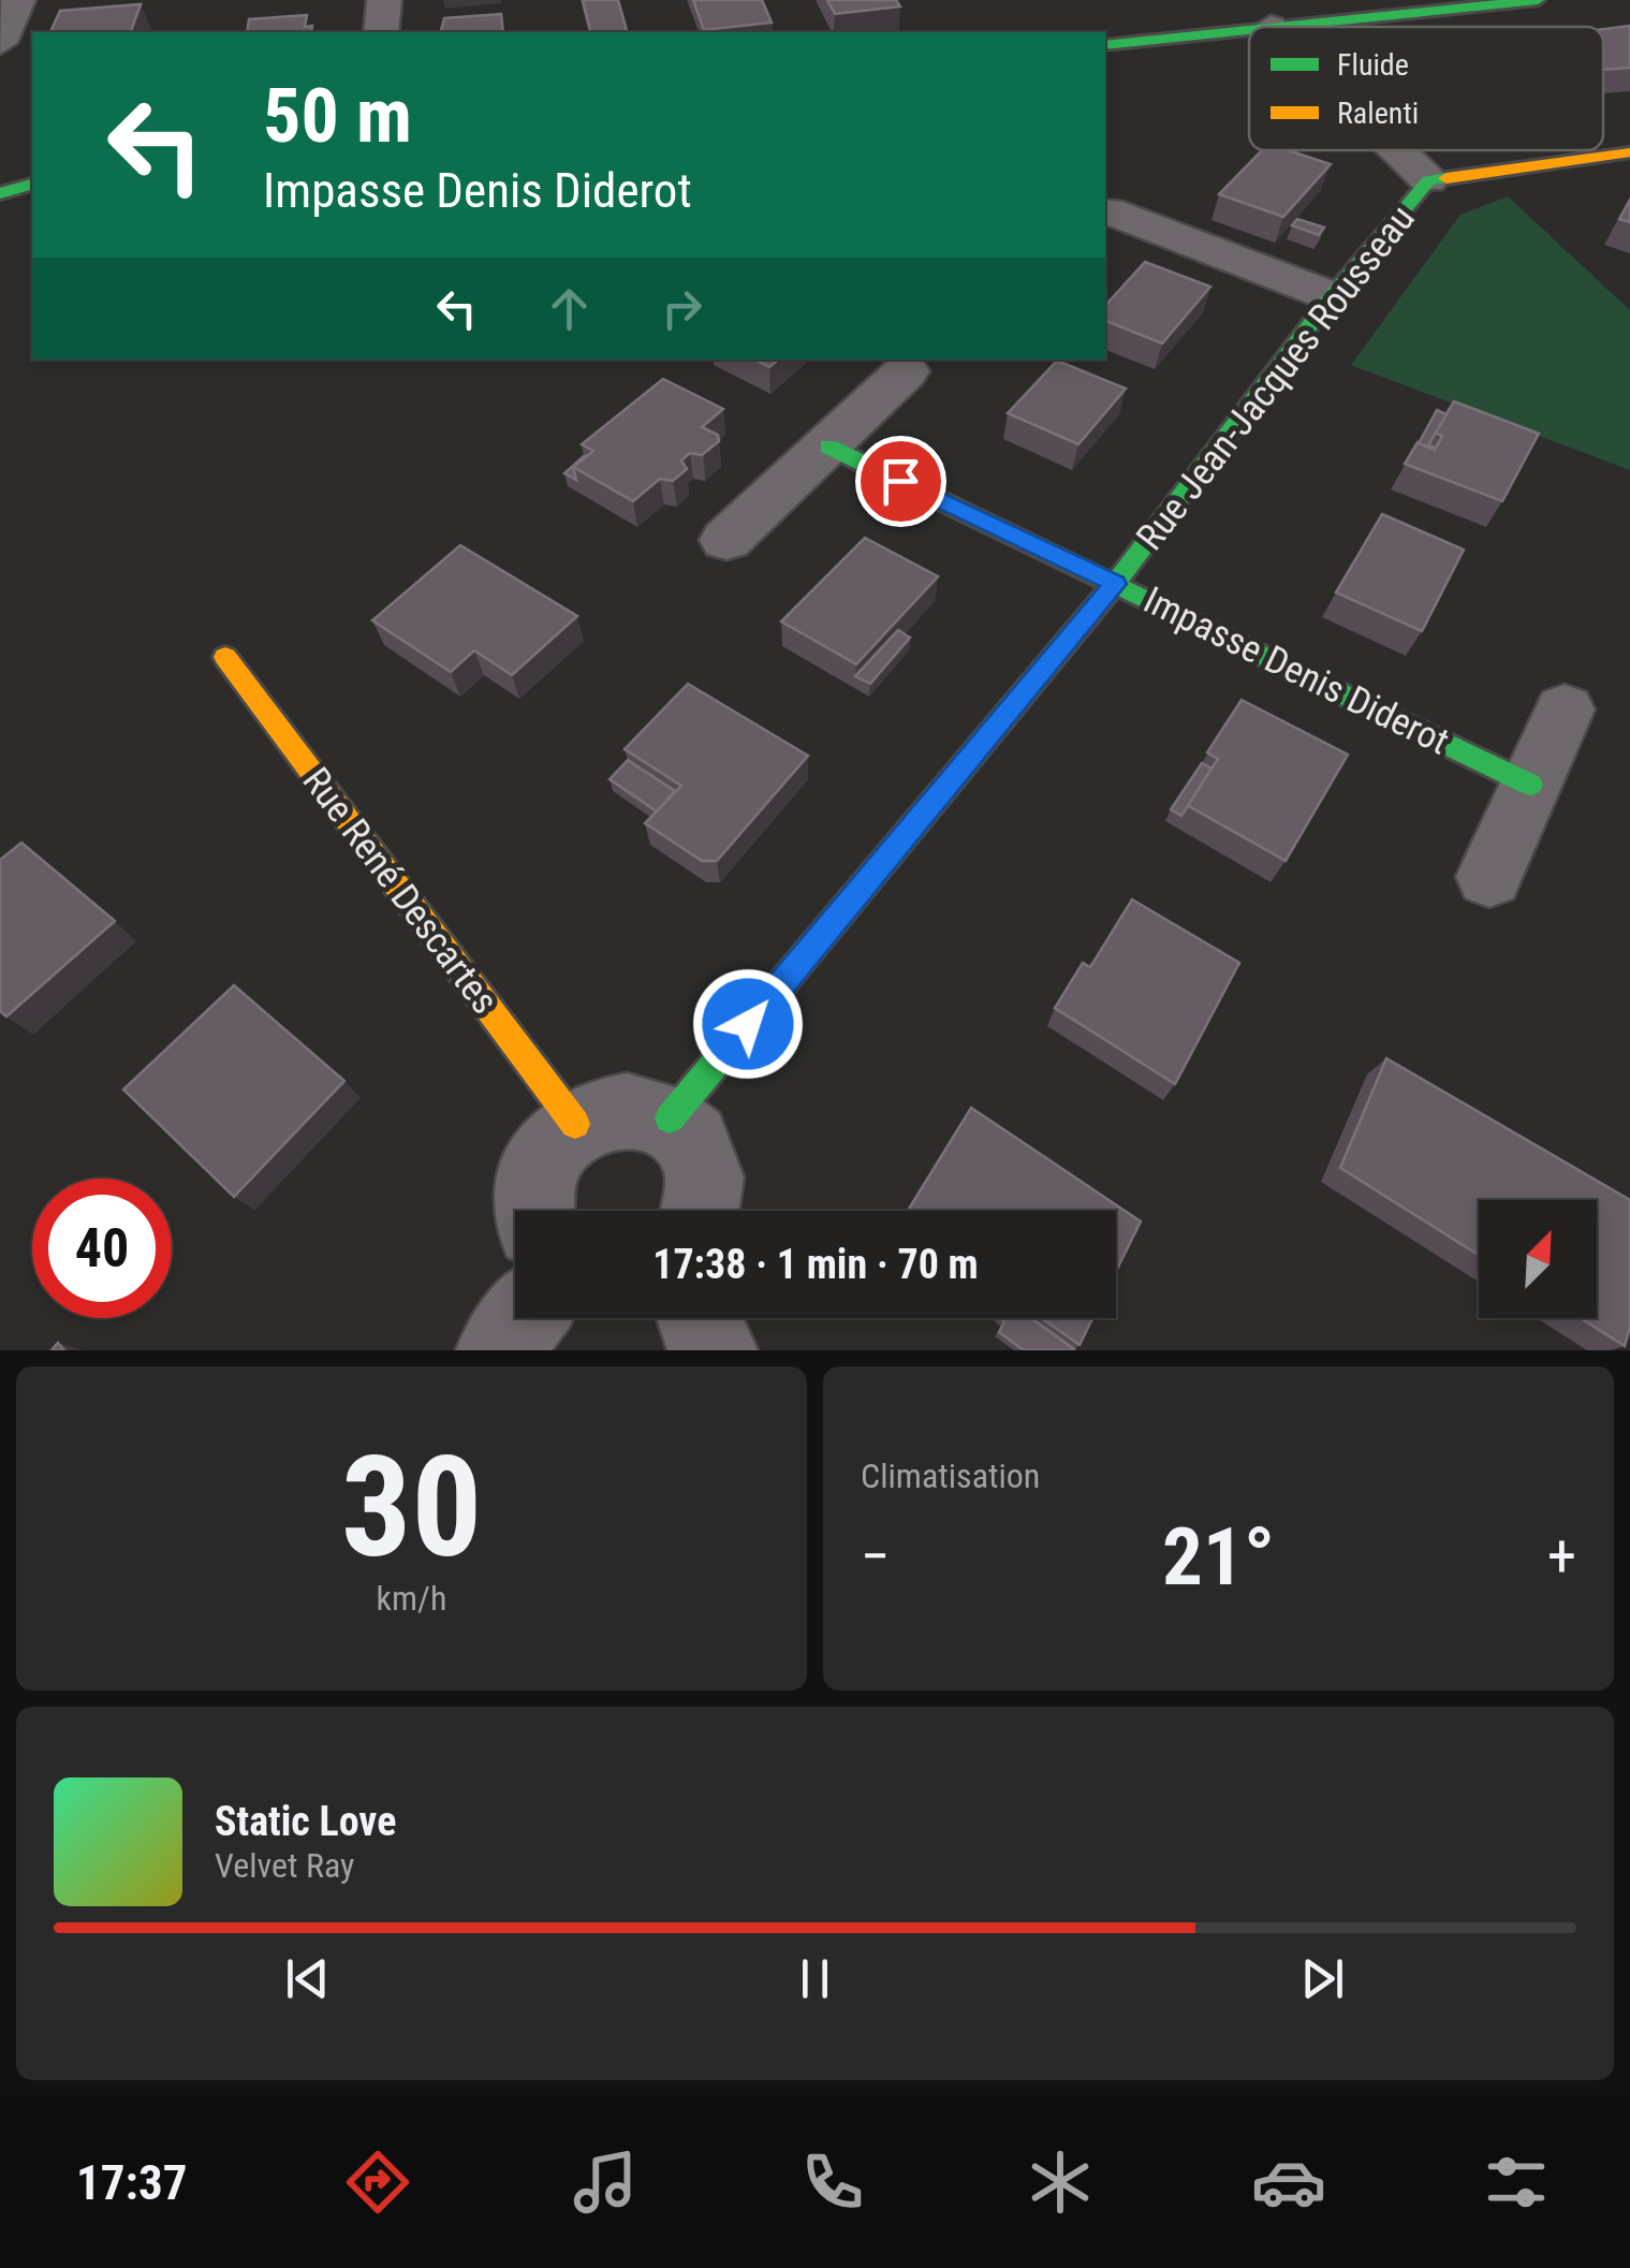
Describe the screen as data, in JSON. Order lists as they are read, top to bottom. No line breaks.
{"streets":{"street":["Rue Jean-Jacques Rousseau","Impasse Denis Diderot","Rue René Descartes"]},"crossings":[["Rue Jean-Jacques Rousseau","Impasse Denis Diderot"]],"legend":["Fluide","Ralenti"],"north":"top right","page":{"turn":["50 m","Impasse Denis Diderot"],"limit":"40","trip":"17:38 · 1 min · 70 m","tile":[["30","km/h"],"Climatisation"],"heat":["−","21°","+"],"song":["Static Love","Velvet Ray"],"tabs":"17:37"}}
